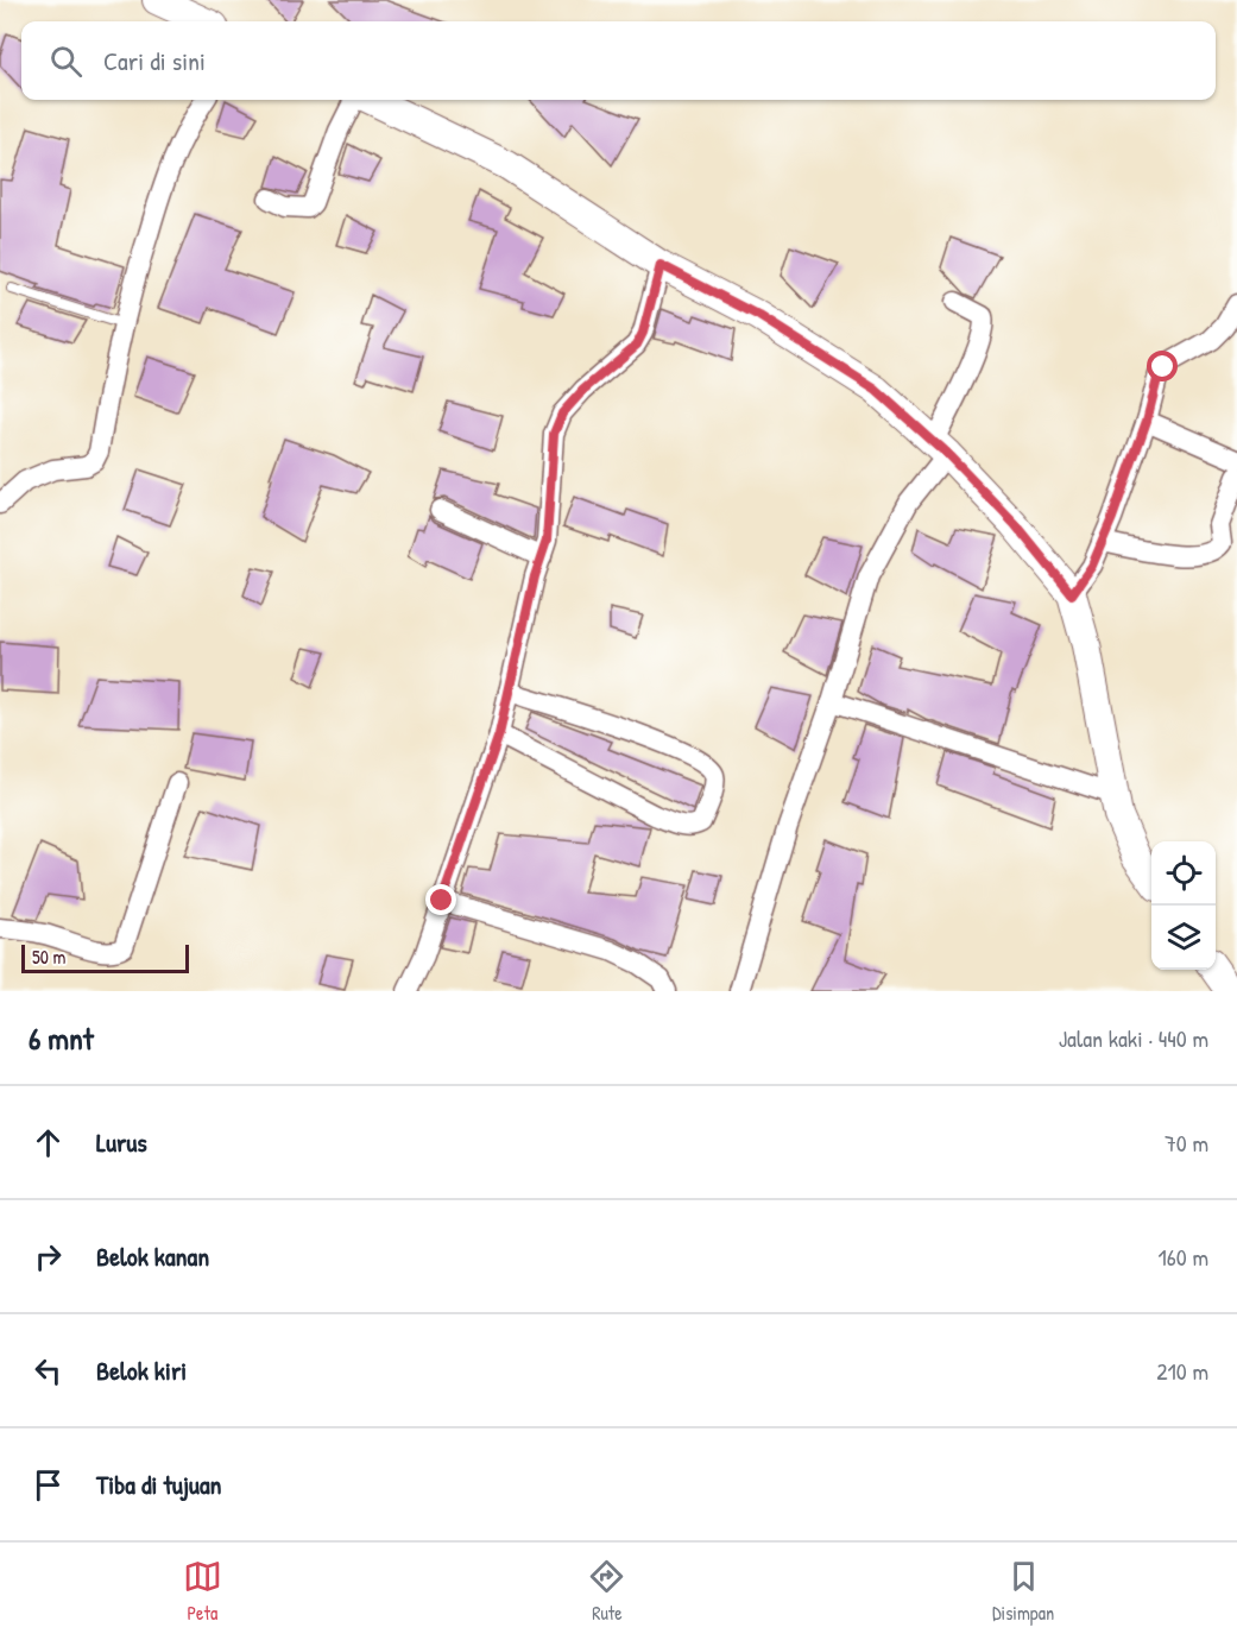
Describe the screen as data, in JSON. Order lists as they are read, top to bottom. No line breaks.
{"scale_bar":"50 m","page":{"search":"Cari di sini","scale":"50 m","heading":["6 mnt","Jalan kaki · 440 m"],"list":[["Lurus","70 m"],["Belok kanan","160 m"],["Belok kiri","210 m"],"Tiba di tujuan"],"nav":["Peta","Rute","Disimpan"]}}
